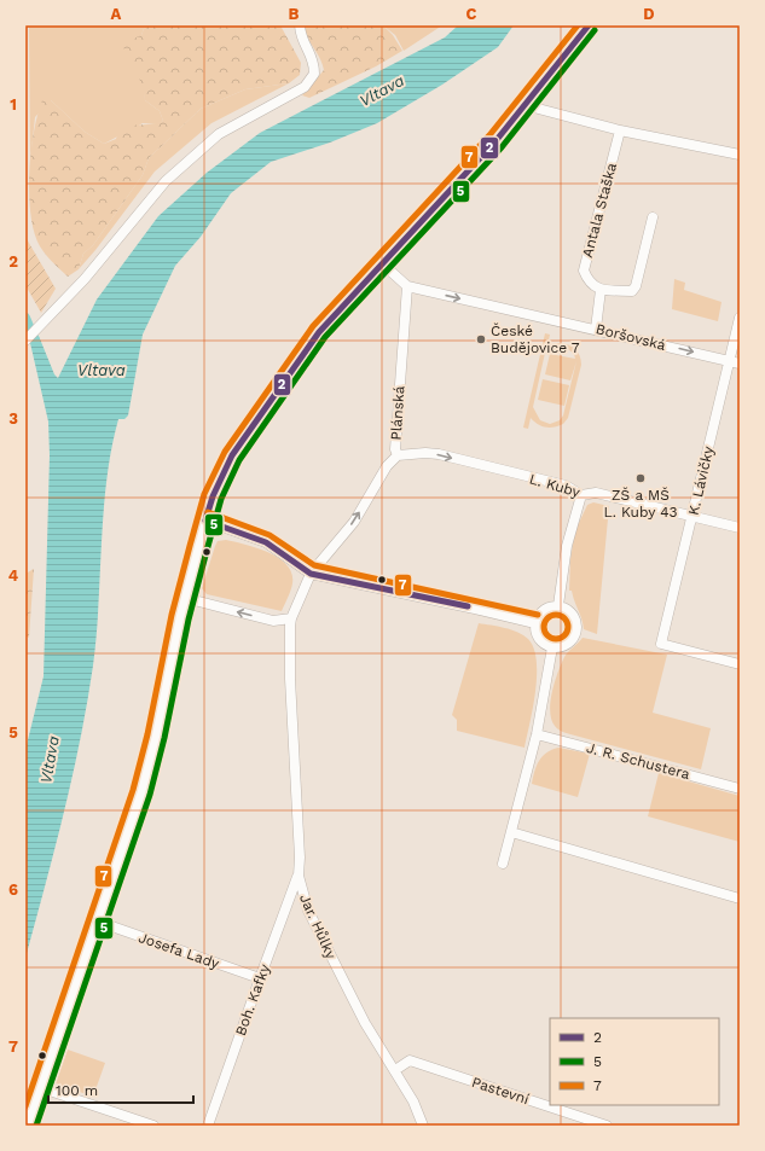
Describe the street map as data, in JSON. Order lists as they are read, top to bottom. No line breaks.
{"streets":{"street":["Antala Staška","Boršovská","Plánská","K. Lávičky","L. Kuby","J. R. Schustera","Jar. Hůlky","Josefa Lady","Boh. Kafky","Pastevní"]},"crossings":[["Boršovská","Plánská"],["Boršovská","K. Lávičky"],["Plánská","L. Kuby"],["Plánská","Jar. Hůlky"],["K. Lávičky","L. Kuby"],["Jar. Hůlky","Boh. Kafky"],["Jar. Hůlky","Pastevní"],["Josefa Lady","Boh. Kafky"]],"one_way":["Boršovská","Plánská","L. Kuby"],"water":["Vltava"],"places":["České Budějovice 7","ZŠ a MŠ L. Kuby 43"],"lines":["transit line 2","transit line 7","transit line 5"],"legend":["2","5","7"],"scale_bar":"100 m","grid":{"columns":["A","B","C","D"],"rows":["1","2","3","4","5","6","7"]}}
